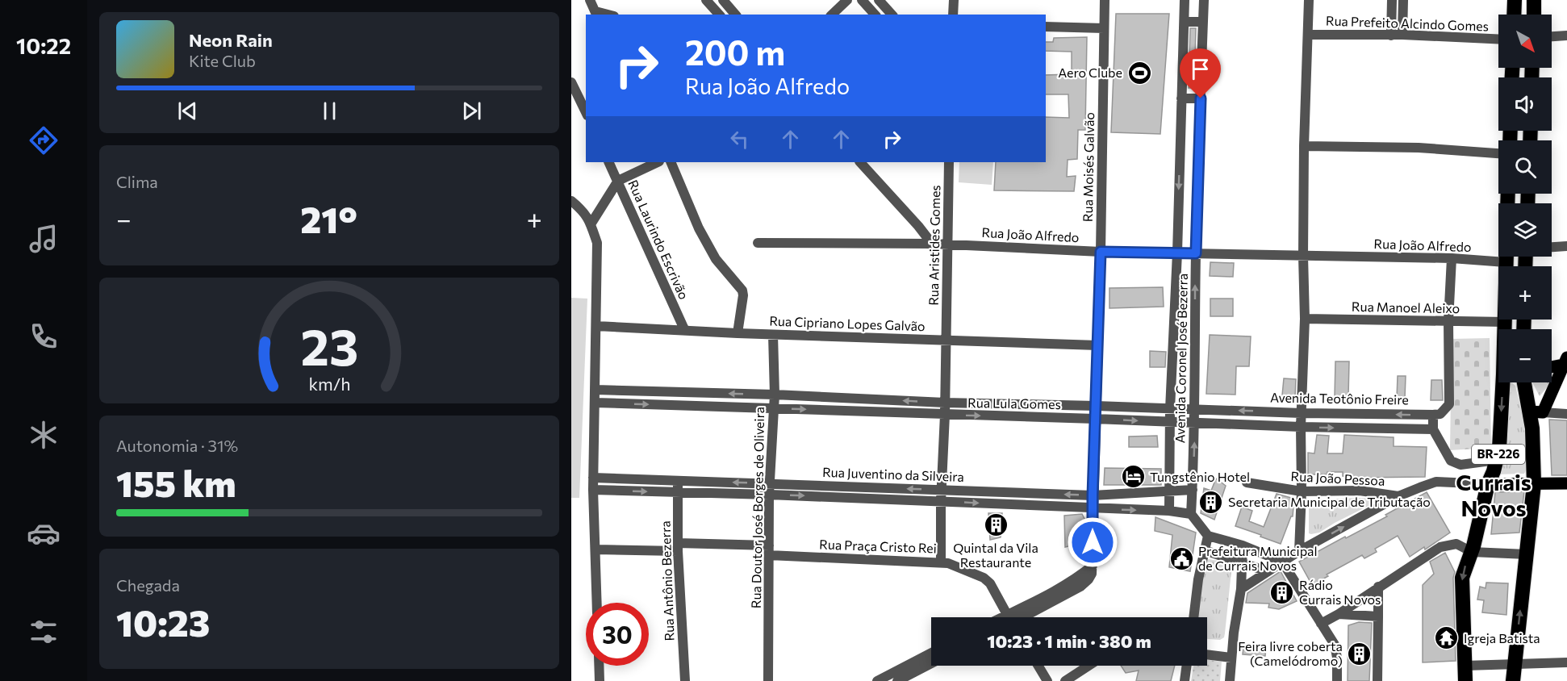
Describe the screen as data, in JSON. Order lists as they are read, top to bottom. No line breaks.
{"streets":{"highway":["BR-226"],"street":["Rua Prefeito Alcindo Gomes","Rua Moisés Galvão","Rua João Alfredo","Rua Laurindo Escrivão","Rua Aristides Gomes","Rua Manoel Aleixo","Rua Cipriano Lopes Galvão","Avenida Coronel José Bezerra","Avenida Teotônio Freire","Rua Lula Gomes","Rua Juventino da Silveira","Rua João Pessoa","Rua Doutor José Borges de Oliveira","Rua Praça Cristo Rei","Rua Antônio Bezerra"]},"crossings":[["Rua Moisés Galvão","Rua João Alfredo"],["Rua Moisés Galvão","Rua Cipriano Lopes Galvão"],["Rua Moisés Galvão","Rua Lula Gomes"],["Rua Moisés Galvão","Rua Juventino da Silveira"],["Rua João Alfredo","Rua Aristides Gomes"],["Rua João Alfredo","Avenida Coronel José Bezerra"],["Rua João Alfredo","BR-226"],["Rua Laurindo Escrivão","Rua Cipriano Lopes Galvão"],["Rua Aristides Gomes","Rua Cipriano Lopes Galvão"],["Rua Aristides Gomes","Rua Lula Gomes"],["Rua Aristides Gomes","Rua Juventino da Silveira"],["Rua Aristides Gomes","Rua Praça Cristo Rei"],["Rua Manoel Aleixo","BR-226"],["Rua Cipriano Lopes Galvão","Rua Doutor José Borges de Oliveira"],["Avenida Coronel José Bezerra","Avenida Teotônio Freire"],["Avenida Coronel José Bezerra","Rua Lula Gomes"],["Avenida Coronel José Bezerra","Rua Juventino da Silveira"],["Avenida Teotônio Freire","Rua Lula Gomes"],["Rua Lula Gomes","Rua Doutor José Borges de Oliveira"],["BR-226","Rua João Pessoa"],["Rua Juventino da Silveira","Rua Doutor José Borges de Oliveira"],["Rua Juventino da Silveira","Rua Antônio Bezerra"],["Rua Doutor José Borges de Oliveira","Rua Praça Cristo Rei"],["Rua Praça Cristo Rei","Rua Antônio Bezerra"]],"one_way":["Avenida Teotônio Freire"],"districts":["Currais Novos"],"places":{"sports":["Aero Clube"],"hotel":["Tungstênio Hotel"],"building":["Secretaria Municipal de Tributação","Quintal da Vila Restaurante","Rádio Currais Novos","Feira livre coberta (Camelódromo)"],"public building":["Prefeitura Municipal de Currais Novos"],"temple":["Igreja Batista"]},"north":"bottom right","page":{"tabs":"10:22","map_buttons":["+","−"],"turn":["200 m","Rua João Alfredo"],"song":["Neon Rain","Kite Club"],"tile":["Clima",["Autonomia · 31%","155 km"],["Chegada","10:23"]],"heat":["−","21°","+"],"limit":"30","trip":"10:23 · 1 min · 380 m","gauge":["23","km/h"]}}
